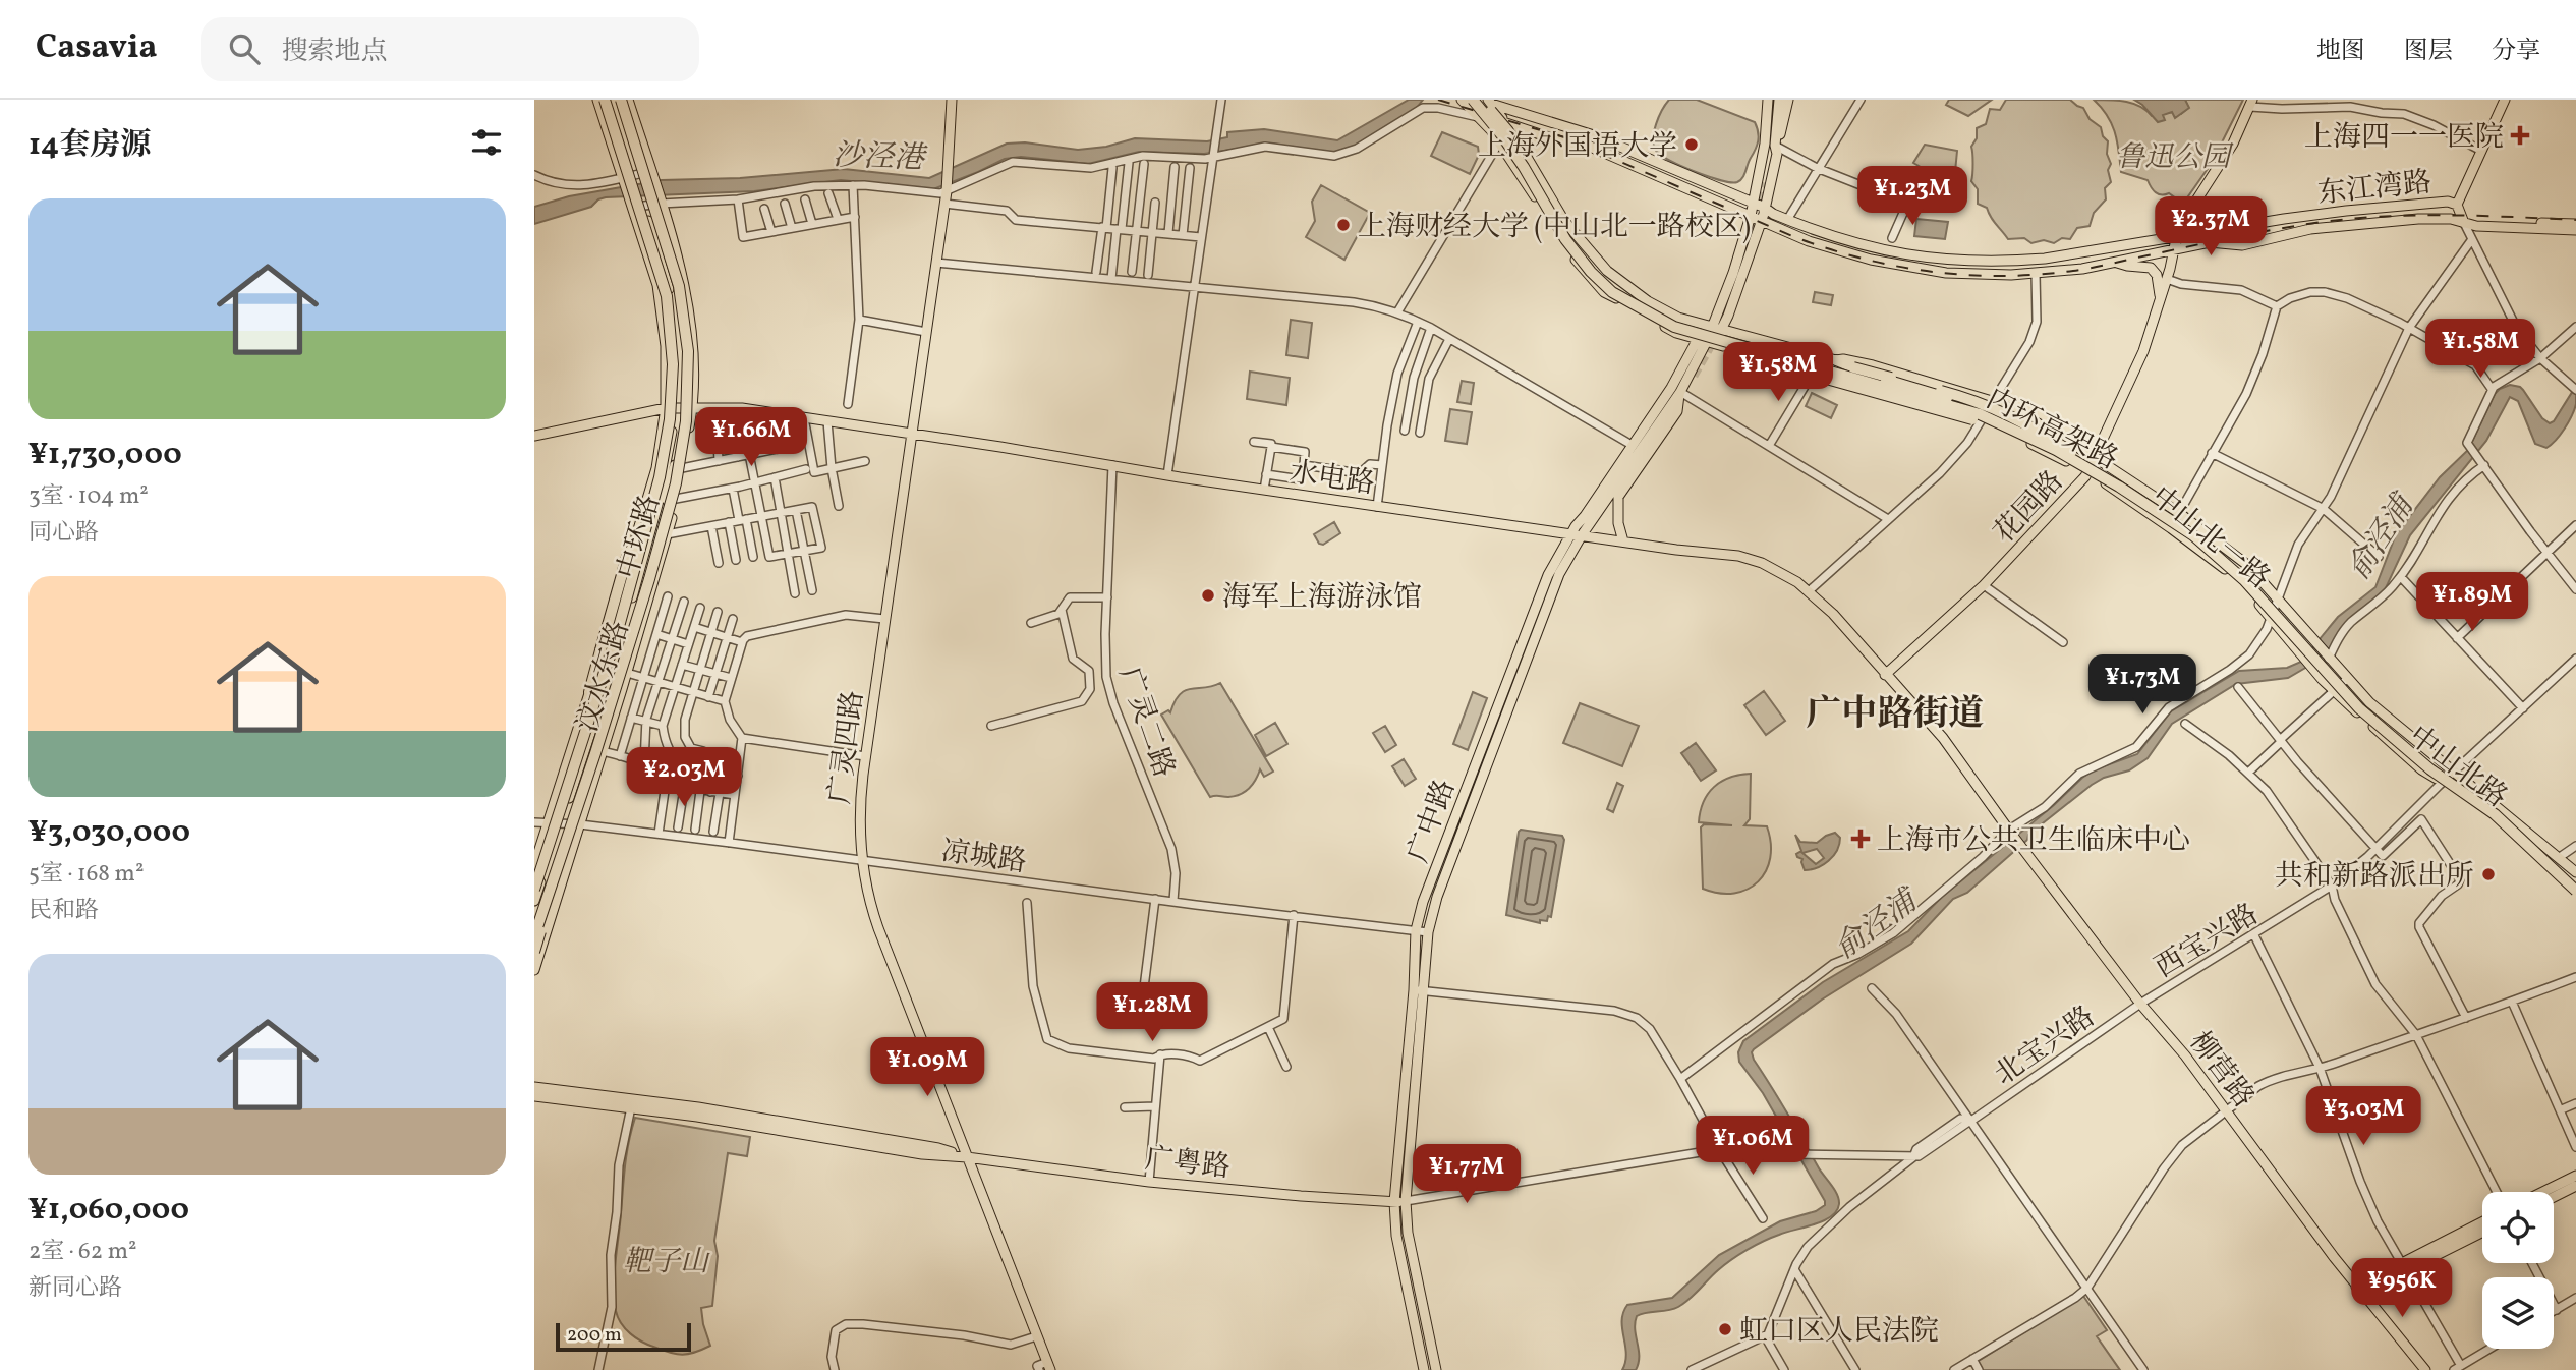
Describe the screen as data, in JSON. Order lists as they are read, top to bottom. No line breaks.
{"streets":{"highway":["内环高架路","中环路"],"main road":["东江湾路","水电路","花园路","中山北一路","汶水东路","广灵四路","中山北路","广中路","柳营路","广粤路"],"street":["广灵二路","凉城路","西宝兴路","北宝兴路"]},"crossings":[["东江湾路","花园路"],["内环高架路","中山北一路"],["水电路","花园路"],["水电路","汶水东路"],["水电路","广灵二路"],["水电路","广灵四路"],["水电路","广中路"],["水电路","柳营路"],["花园路","中山北一路"],["中环路","汶水东路"],["中山北一路","中山北路"],["中山北一路","广中路"],["汶水东路","凉城路"],["广灵二路","凉城路"],["广灵四路","凉城路"],["广灵四路","广粤路"],["中山北路","西宝兴路"],["广中路","凉城路"],["广中路","广粤路"],["西宝兴路","北宝兴路"],["西宝兴路","柳营路"],["北宝兴路","柳营路"]],"districts":["广中路街道"],"water":["沙泾港","俞泾浦"],"parks":["鲁迅公园","靶子山"],"places":{"health":["上海四一一医院","上海市公共卫生临床中心"],"other":["上海外国语大学","上海财经大学 (中山北一路校区)","海军上海游泳馆","共和新路派出所","虹口区人民法院"]},"scale_bar":"200 m","page":{"header":"Casavia","search":"搜索地点","nav":["地图","图层","分享"],"heading":"14套房源","price":["¥1.23M","¥2.37M","¥1.58M","¥1.58M","¥1.66M","¥1.89M","¥1.73M","¥2.03M","¥1.28M","¥1.09M","¥3.03M","¥1.06M","¥1.77M","¥956K"],"list":[{"name":"¥1,730,000","note":"3室 · 104 m² · 同心路"},{"name":"¥3,030,000","note":"5室 · 168 m² · 民和路"},{"name":"¥1,060,000","note":"2室 · 62 m² · 新同心路"}],"scale":"200 m"}}
